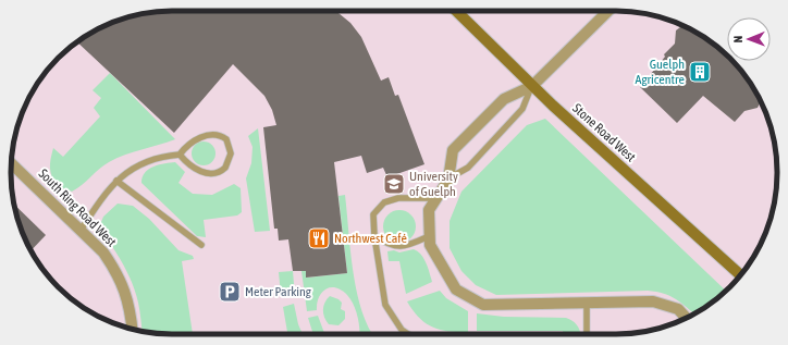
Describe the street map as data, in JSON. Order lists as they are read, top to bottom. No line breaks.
{"streets":{"main road":["Stone Road West"],"street":["South Ring Road West"]},"places":{"building":["Guelph Agricentre"],"school or university":["University of Guelph"],"restaurant":["Northwest Café"],"parking":["Meter Parking"]},"north":"left"}
